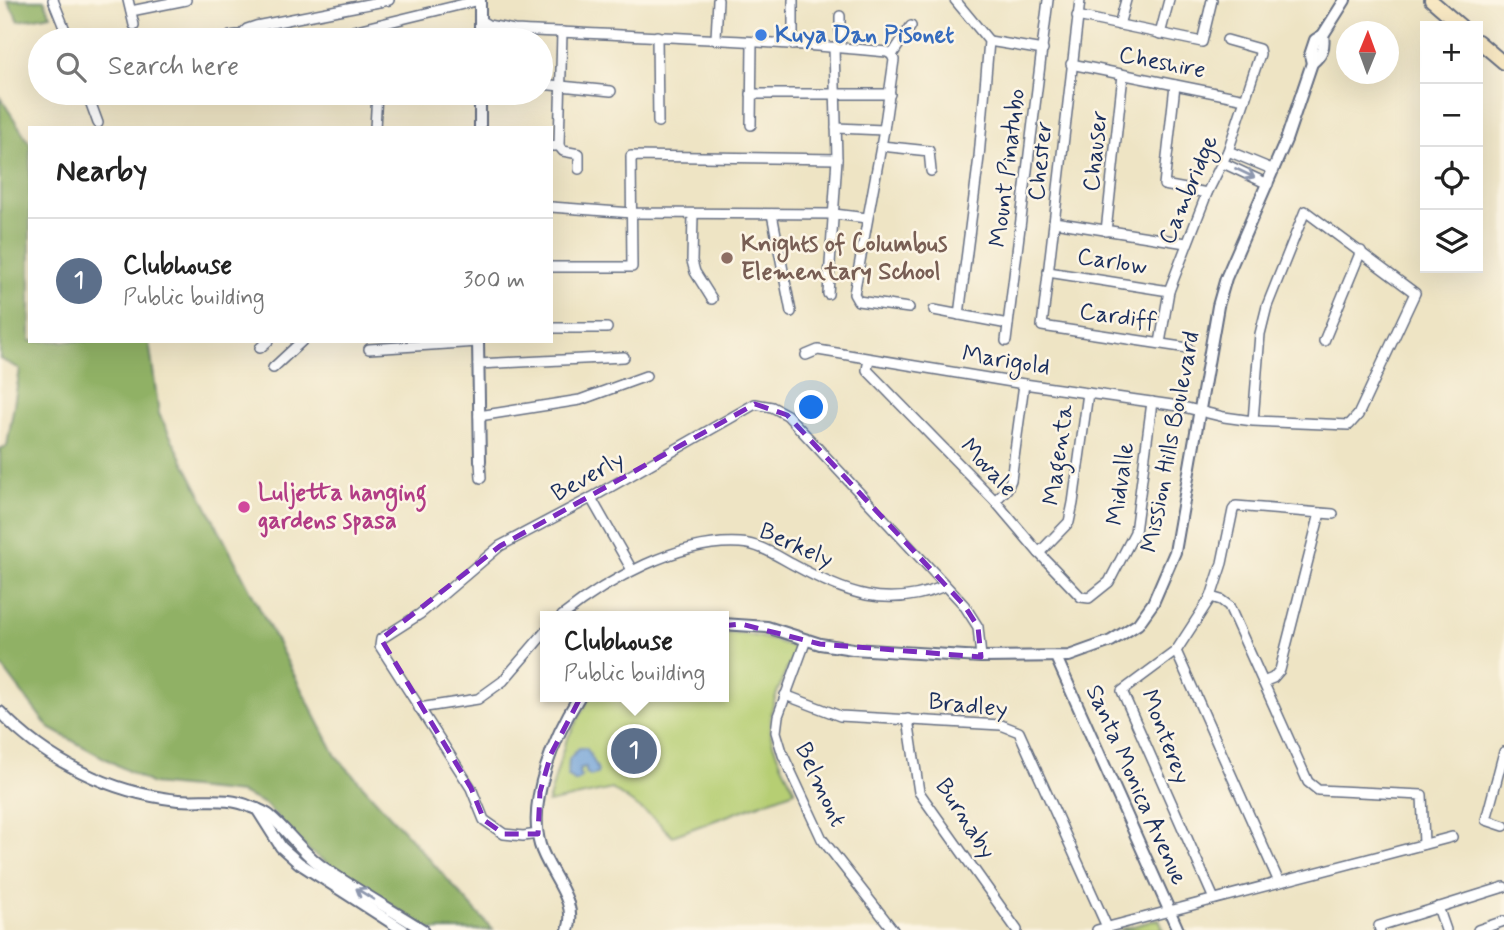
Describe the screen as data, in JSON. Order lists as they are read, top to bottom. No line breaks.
{"streets":{"street":["Cheshire","Chauser","Chester","Mount Pinatubo","Cambridge","Carlow","Cardiff","Marigold","Mission Hills Boulevard","Magenta","Movale","Beverly","Midvalle","Berkely","Bradley","Monterey","Belmont","Santa Monica Avenue","Burnaby"]},"crossings":[["Cheshire","Chauser"],["Cheshire","Chester"],["Cheshire","Cambridge"],["Chester","Carlow"],["Chester","Cardiff"],["Cambridge","Carlow"],["Cambridge","Cardiff"],["Marigold","Mission Hills Boulevard"],["Marigold","Magenta"],["Marigold","Movale"],["Marigold","Midvalle"],["Mission Hills Boulevard","Beverly"],["Mission Hills Boulevard","Belmont"],["Mission Hills Boulevard","Santa Monica Avenue"],["Magenta","Movale"],["Movale","Midvalle"],["Beverly","Berkely"],["Bradley","Belmont"],["Bradley","Burnaby"]],"places":["Kuya Dan Pisonet","Knights of Columbus Elementary School","Luljetta hanging gardens spasa"],"north":"top","page":{"map_buttons":["+","−"],"search":"Search here","heading":"Nearby","list":[{"mark":"1","name":"Clubhouse","note":"Public building","value":"300 m"}],"popup":["Clubhouse","Public building"],"pins":"1"}}
